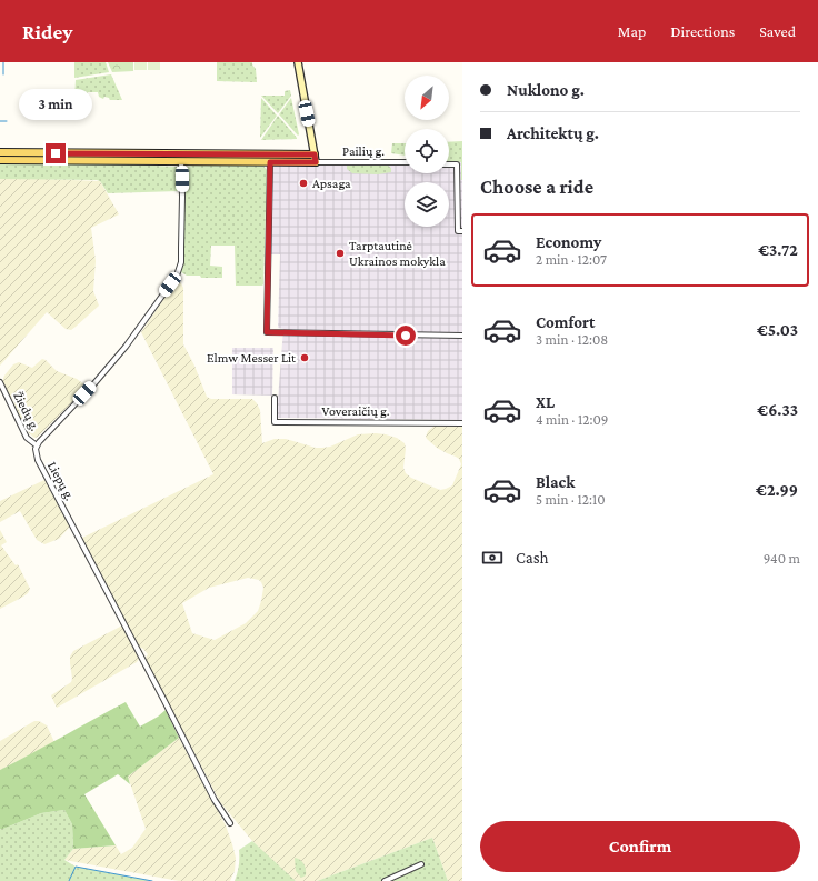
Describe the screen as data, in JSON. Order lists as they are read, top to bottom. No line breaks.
{"streets":{"street":["Pailių g.","Žiedų g.","Voveraičių g.","Liepų g."]},"crossings":[["Žiedų g.","Liepų g."]],"places":["Apsaga","Tarptautinė Ukrainos mokykla","Elmw Messer Lit"],"north":"bottom left","page":{"header":"Ridey","nav":["Map","Directions","Saved"],"banner":["Nuklono g.","Architektų g."],"bubble":"3 min","heading":"Choose a ride","list":[{"name":"Economy","note":"2 min · 12:07","value":"€3.72"},{"name":"Comfort","note":"3 min · 12:08","value":"€5.03"},{"name":"XL","note":"4 min · 12:09","value":"€6.33"},{"name":"Black","note":"5 min · 12:10","value":"€2.99"}],"pay":["Cash","940 m"],"buttons":"Confirm"}}
